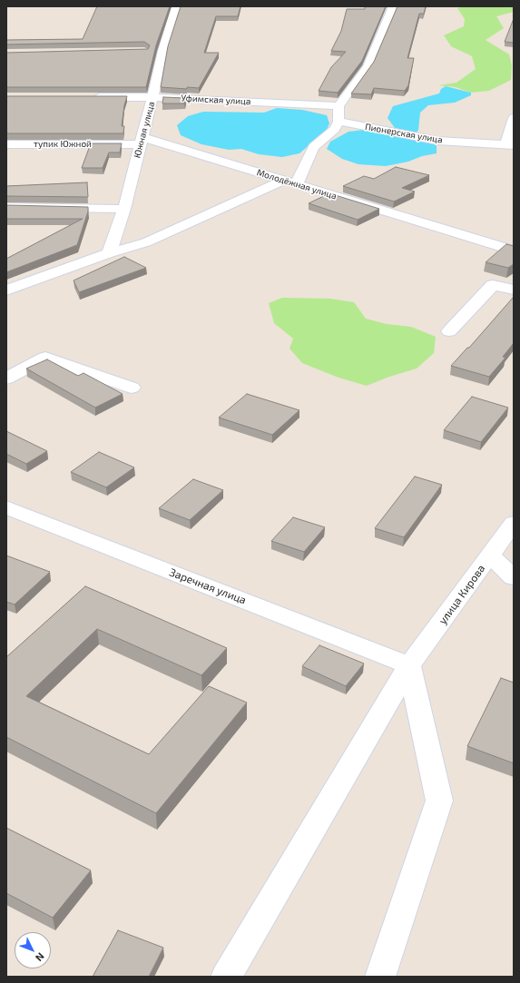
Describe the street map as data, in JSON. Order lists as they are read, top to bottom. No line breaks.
{"streets":{"street":["Уфимская улица","Южная улица","Пионерская улица","тупик Южной","Молодёжная улица","Заречная улица","улица Кирова"]},"crossings":[["Уфимская улица","Южная улица"],["Южная улица","тупик Южной"],["Южная улица","Молодёжная улица"],["тупик Южной","Молодёжная улица"],["Заречная улица","улица Кирова"]],"north":"bottom right"}
